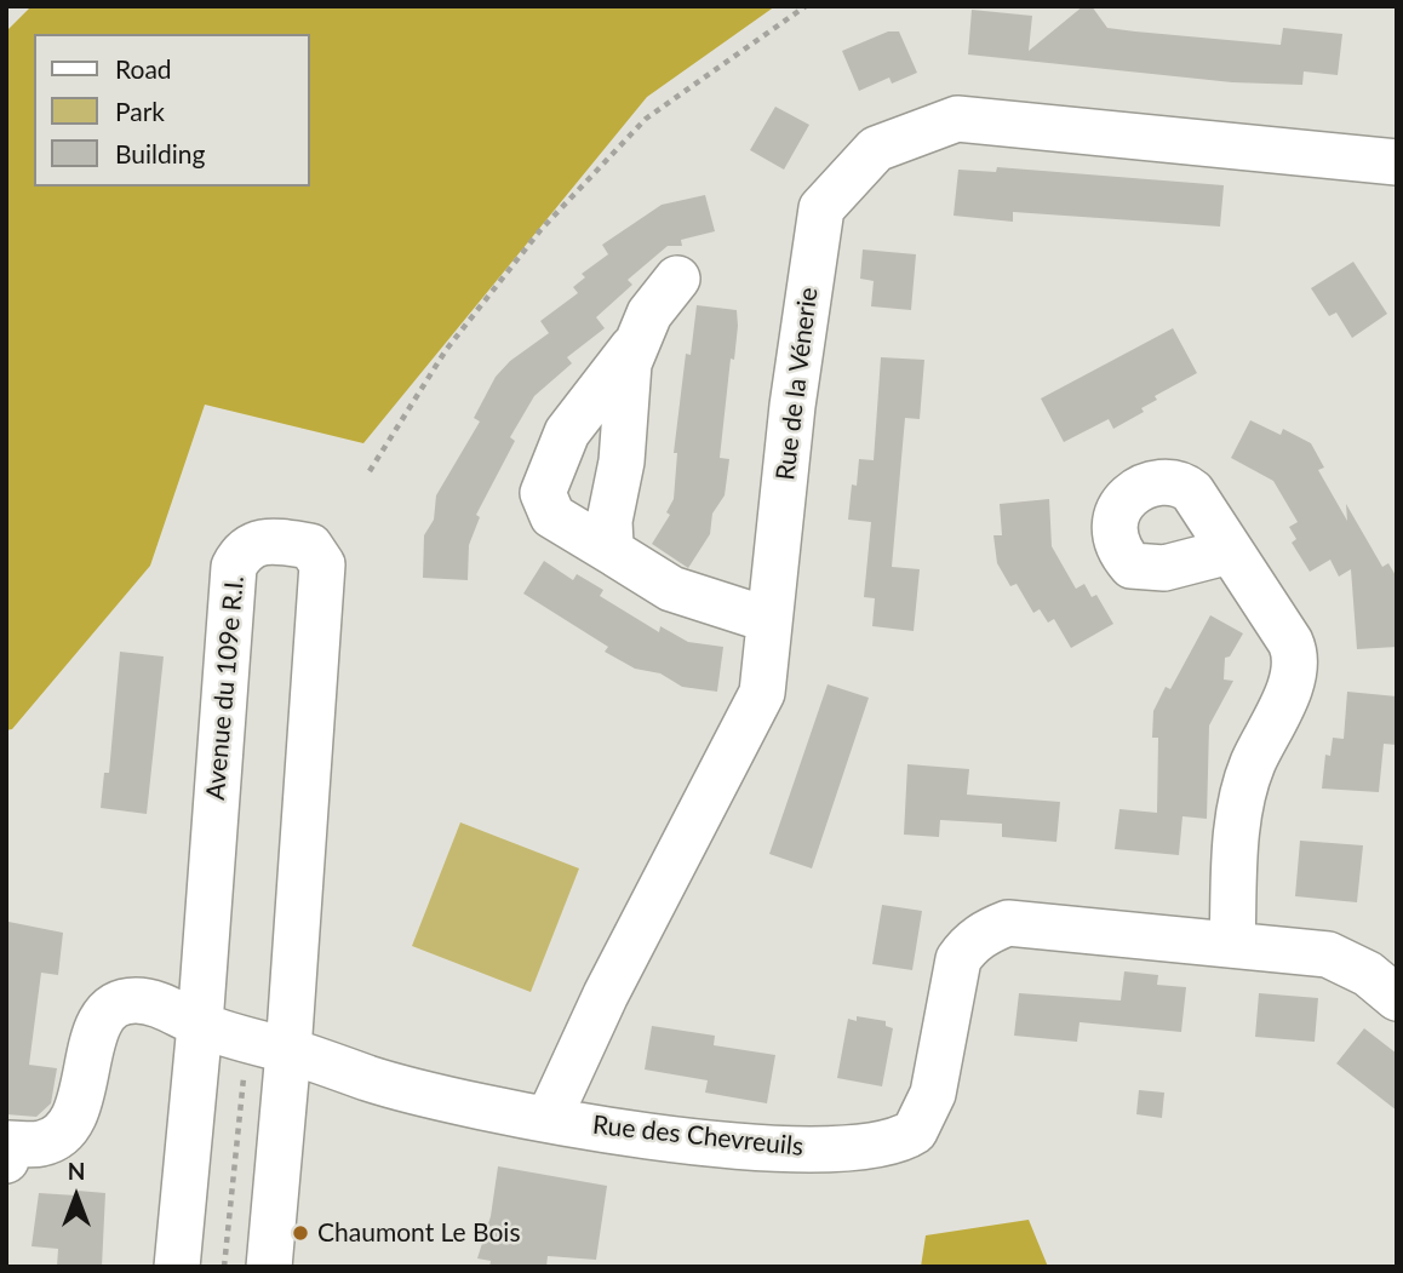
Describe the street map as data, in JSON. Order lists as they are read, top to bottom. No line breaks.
{"streets":{"street":["Rue de la Vénerie","Avenue du 109e R.I.","Rue des Chevreuils"]},"crossings":[["Rue de la Vénerie","Rue des Chevreuils"],["Avenue du 109e R.I.","Rue des Chevreuils"]],"places":["Chaumont Le Bois"],"legend":["Road","Park","Building"],"north":"top"}
